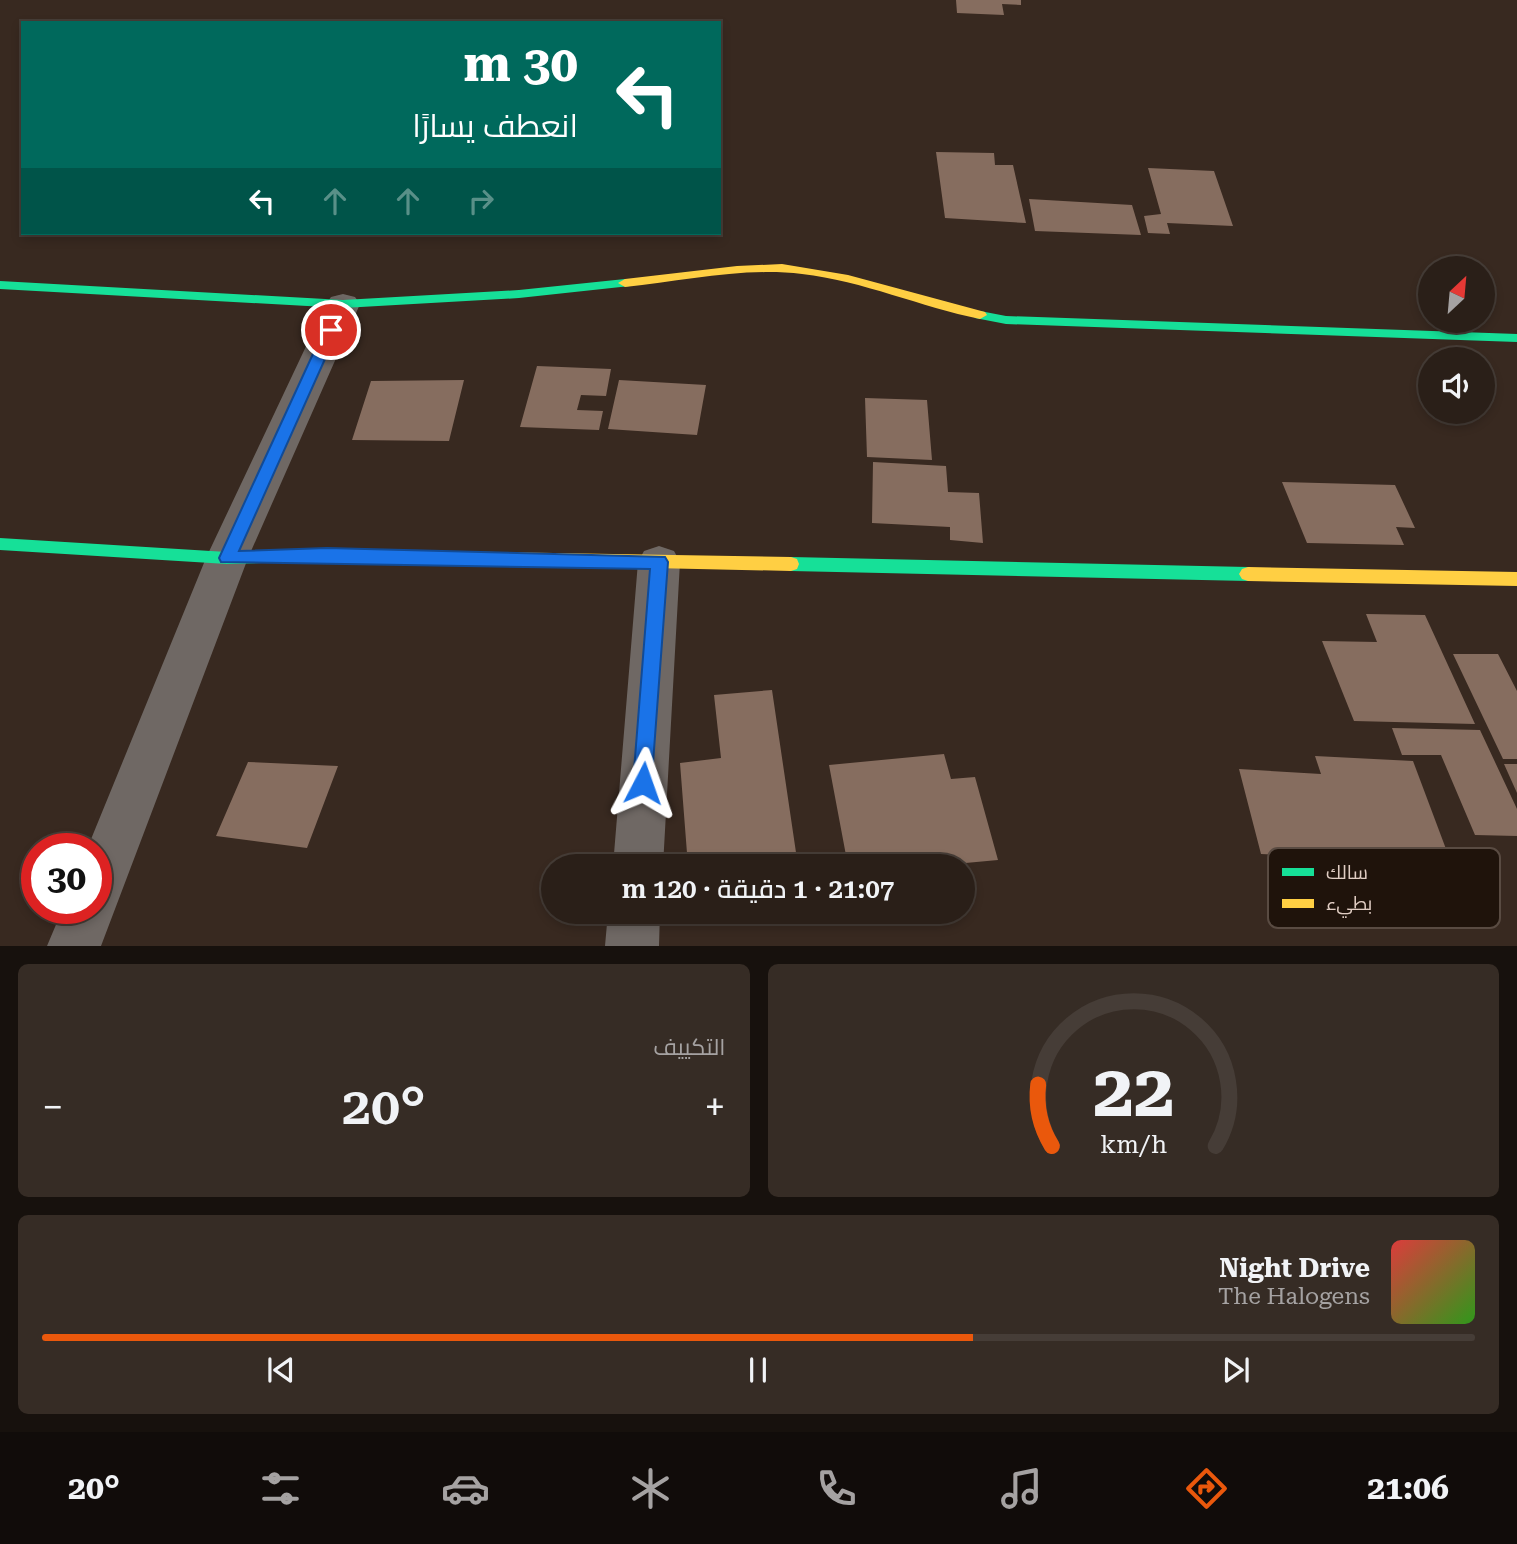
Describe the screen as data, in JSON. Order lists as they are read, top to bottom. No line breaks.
{"legend":["سالك","بطيء"],"north":"top right","page":{"turn":["30 m","انعطف يسارًا"],"limit":"30","trip":"21:07 · 1 دقيقة · 120 m","tile":"التكييف","heat":["−","20°","+"],"song":["Night Drive","The Halogens"],"tabs":["21:06","20°"],"gauge":["22","km/h"]}}
